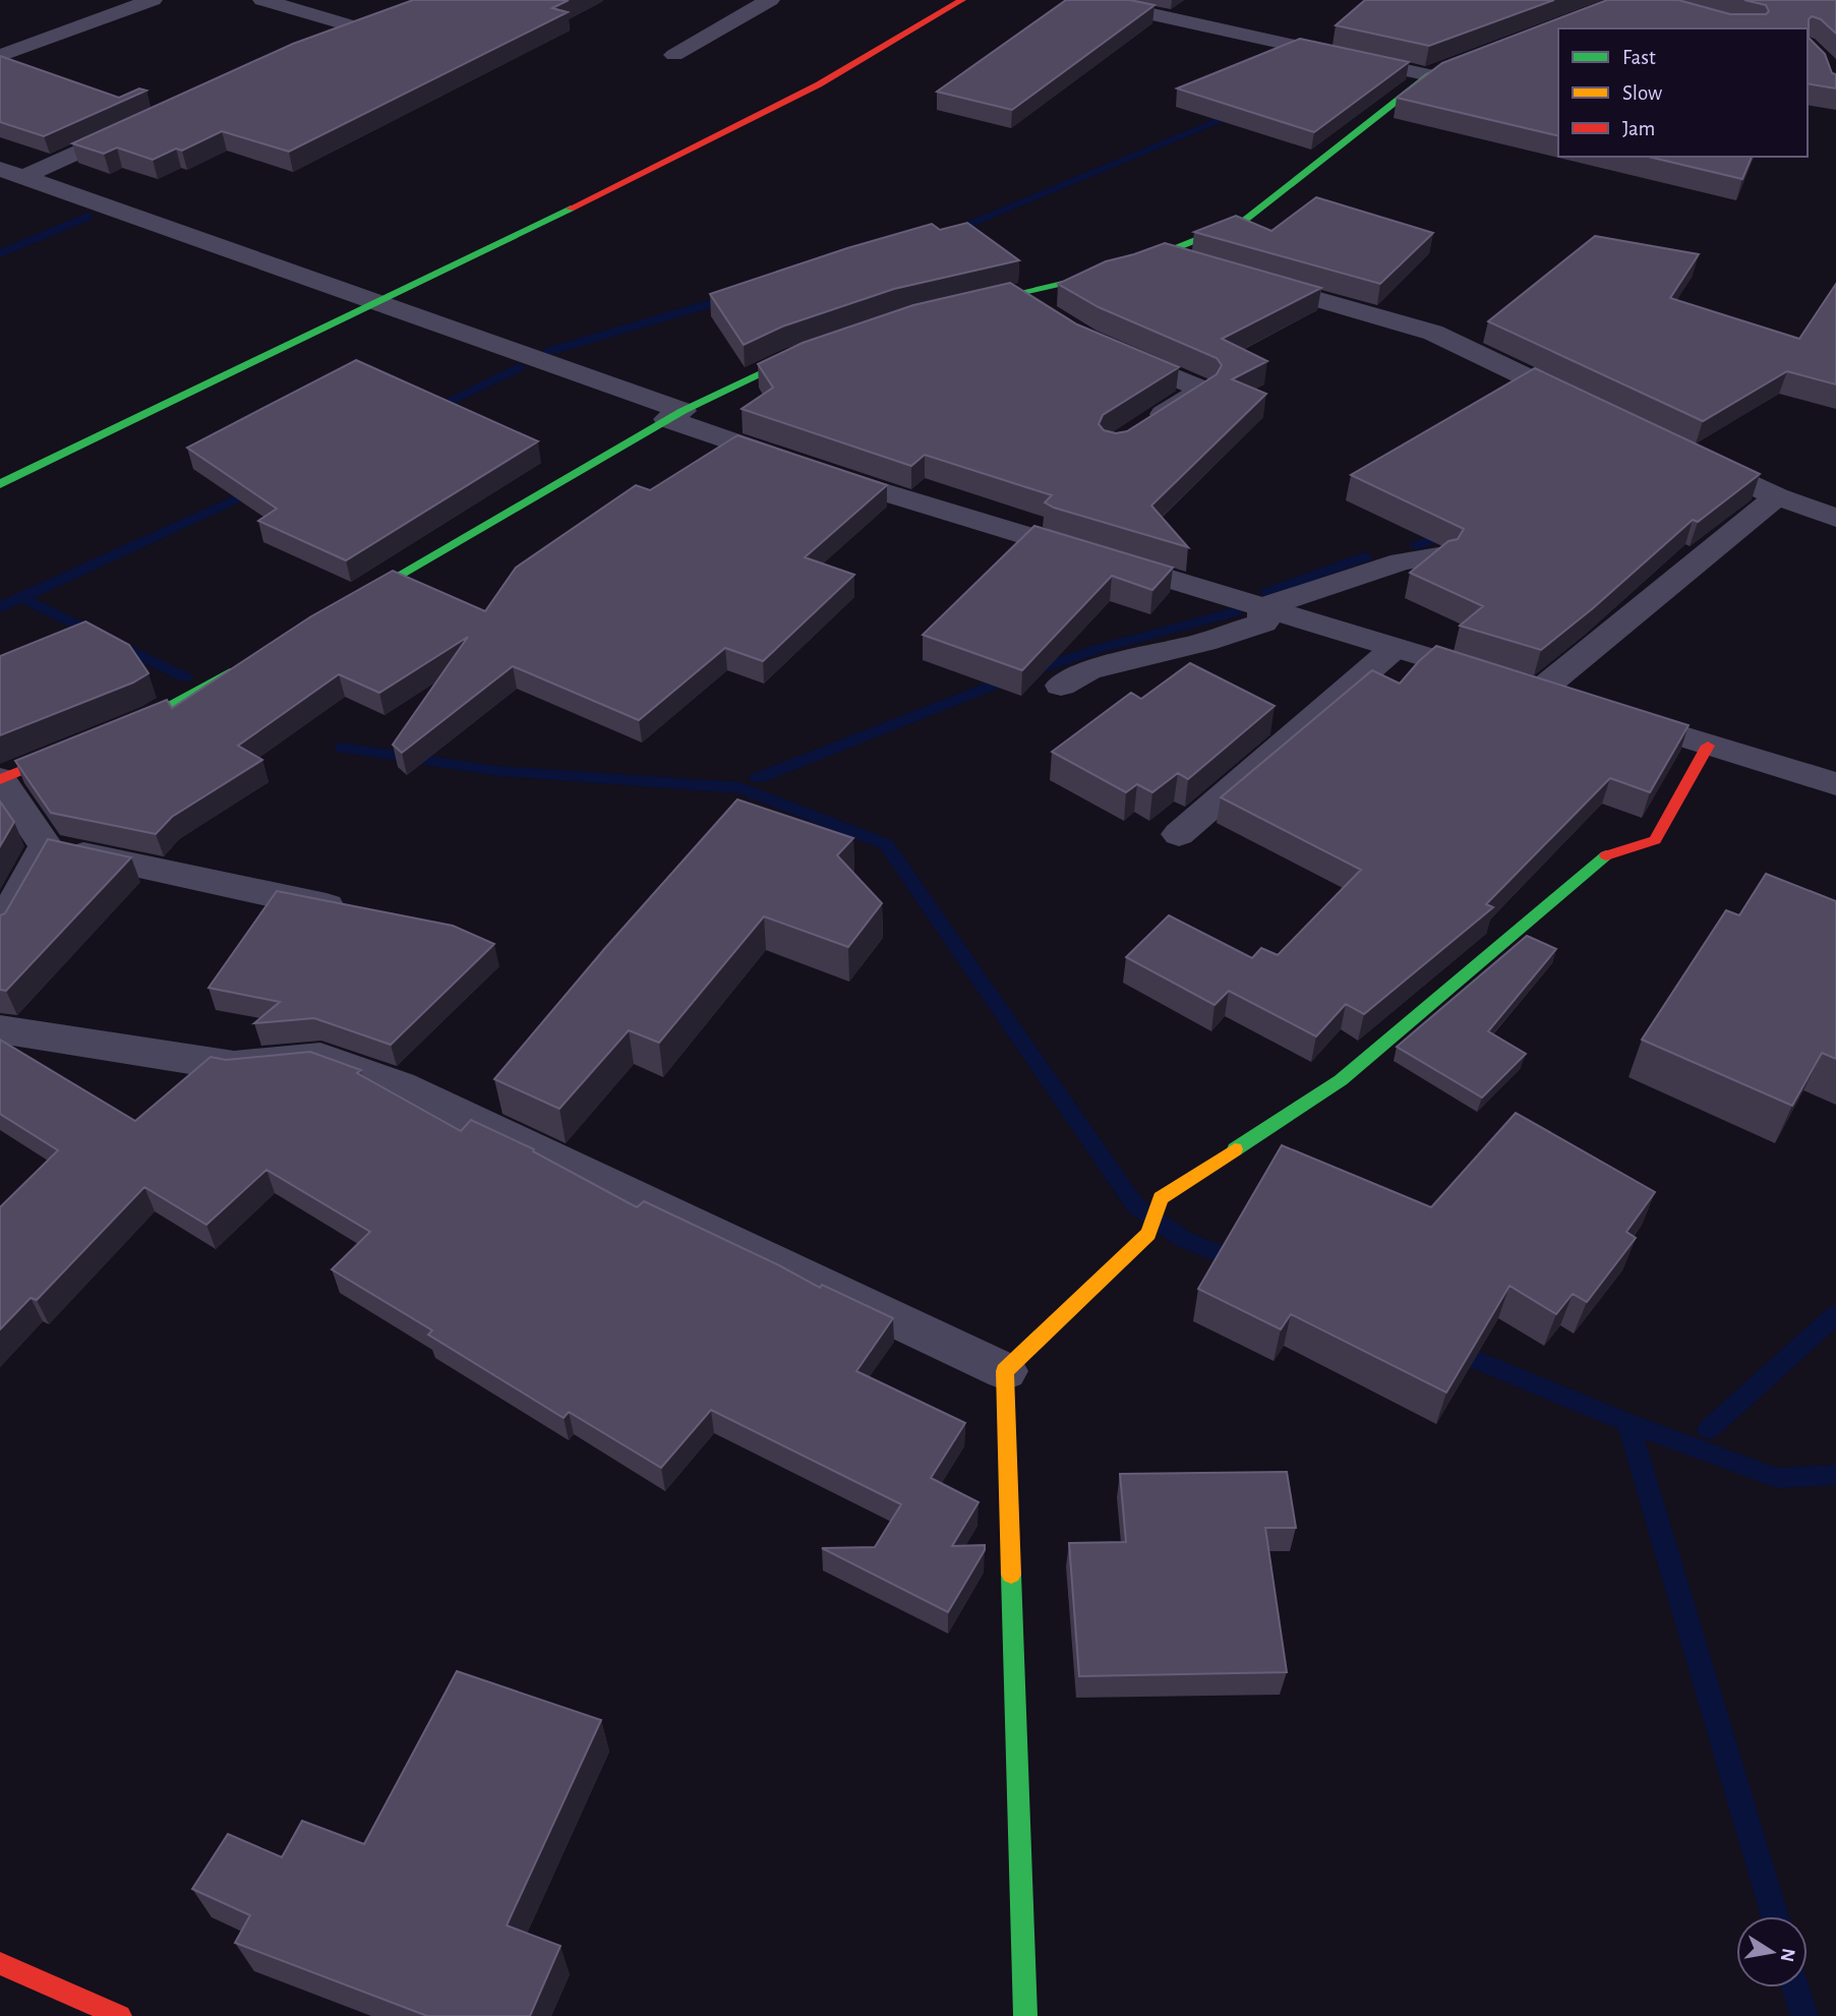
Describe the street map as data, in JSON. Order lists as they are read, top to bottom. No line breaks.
{"legend":["Fast","Slow","Jam"],"north":"right"}
